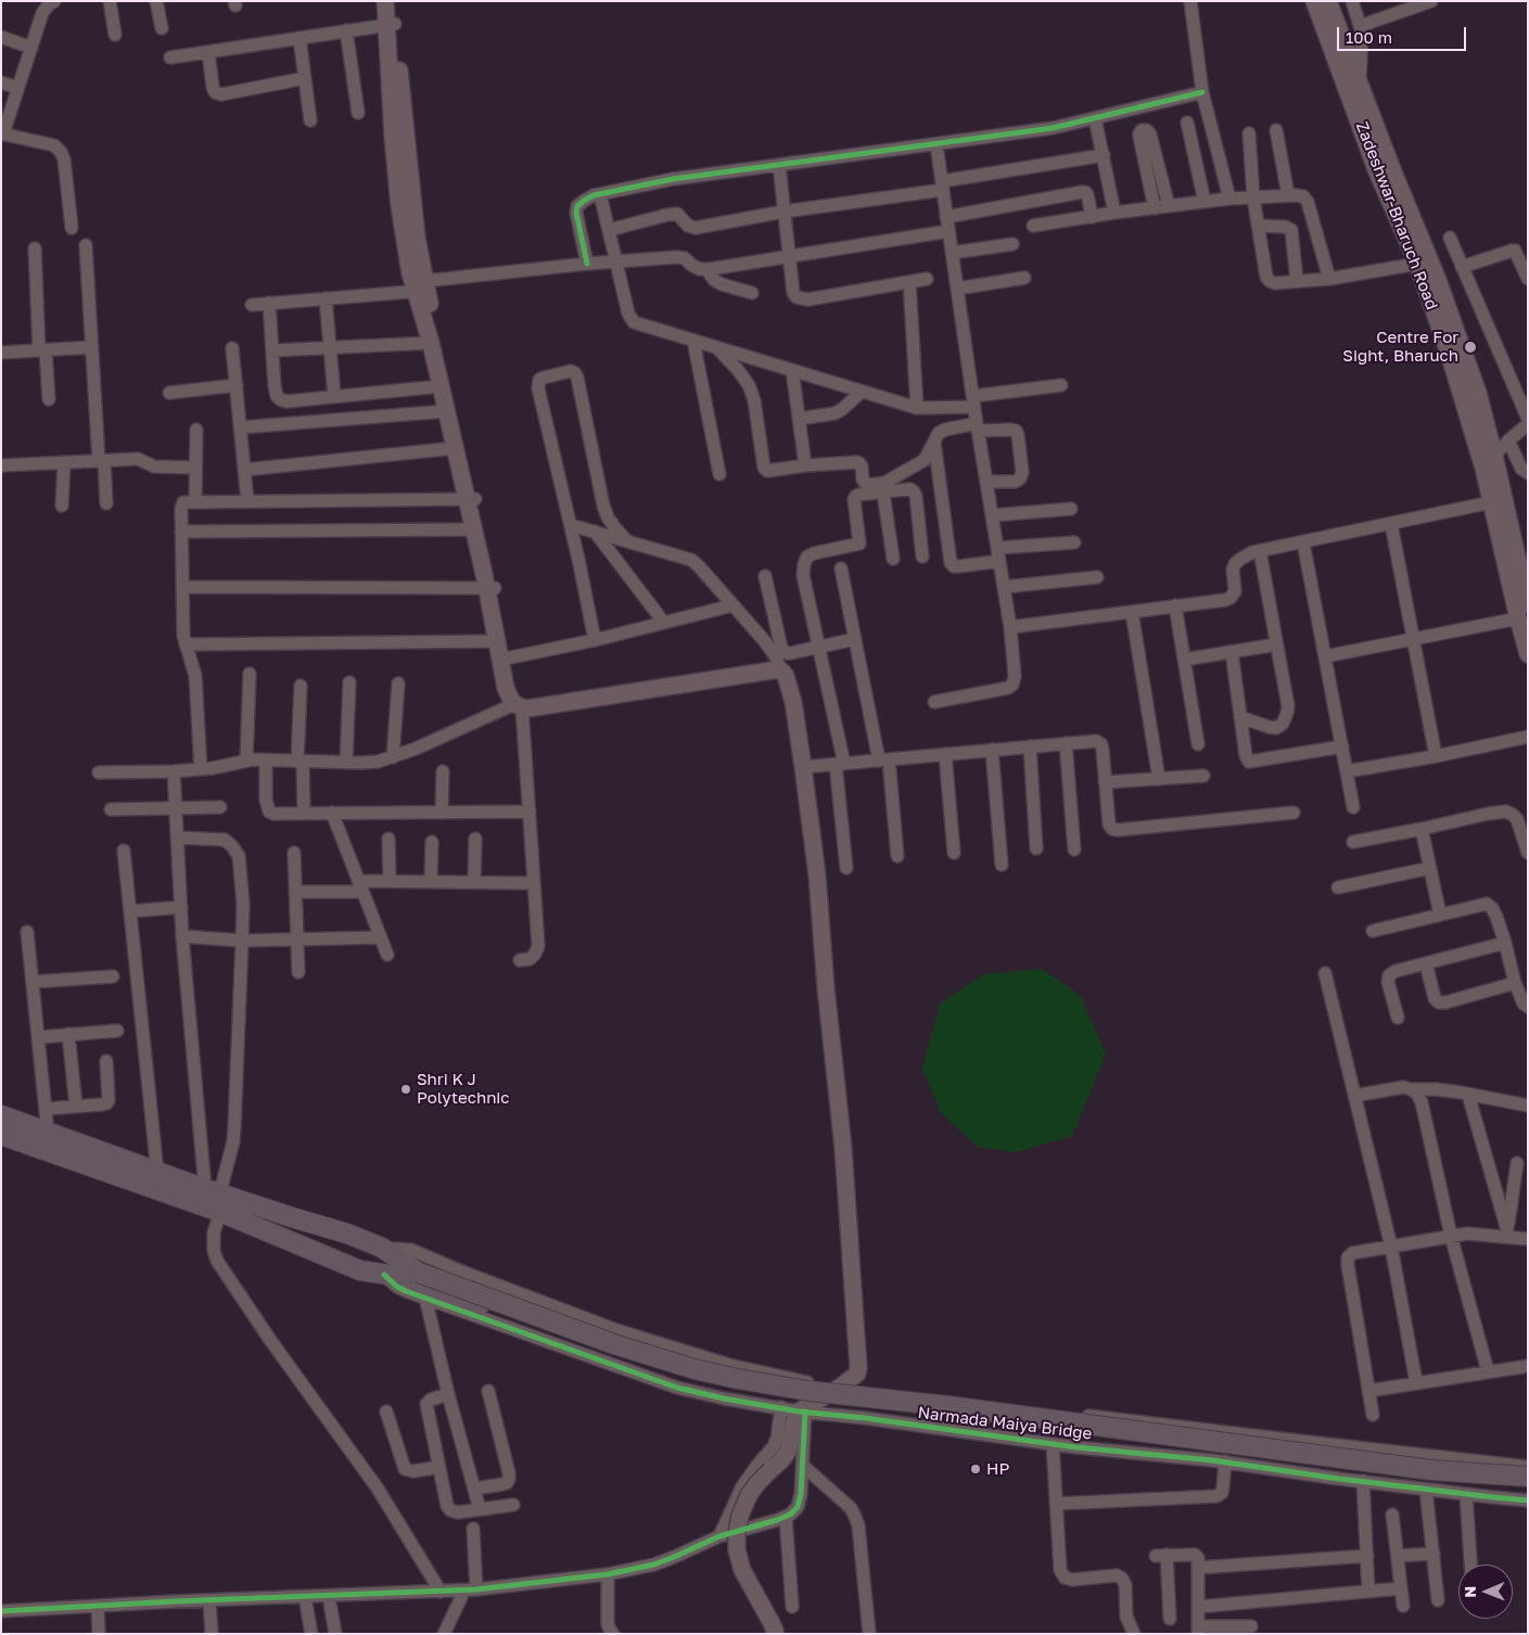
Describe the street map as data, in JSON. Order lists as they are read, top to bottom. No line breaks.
{"streets":{"highway":["Narmada Maiya Bridge"],"main road":["Zadeshwar-Bharuch Road"]},"places":["Centre For Sight, Bharuch","Shri K J Polytechnic","HP"],"scale_bar":"100 m","north":"left"}
